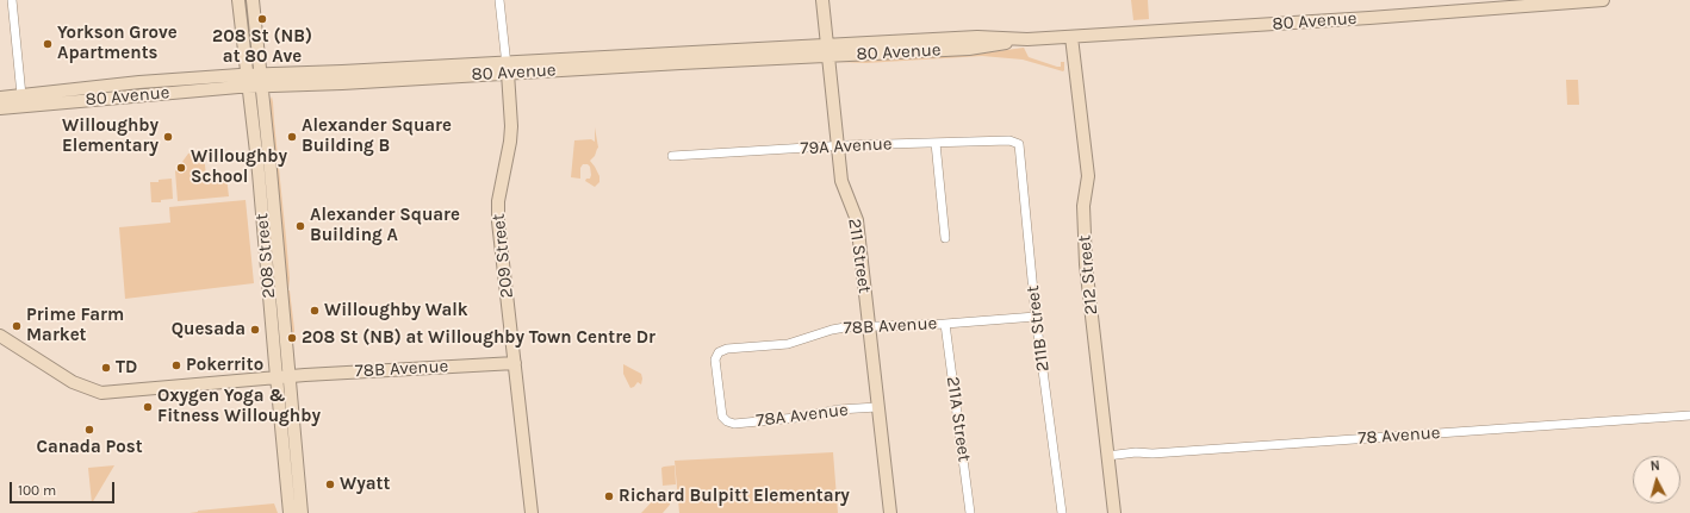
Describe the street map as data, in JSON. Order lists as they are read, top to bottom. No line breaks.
{"streets":{"main road":["80 Avenue","208 Street","209 Street","211 Street","212 Street","78B Avenue"],"street":["79A Avenue","211B Street","78A Avenue","211A Street","78 Avenue"]},"crossings":[["80 Avenue","208 Street"],["80 Avenue","209 Street"],["80 Avenue","211 Street"],["80 Avenue","212 Street"],["79A Avenue","211 Street"],["79A Avenue","211B Street"],["208 Street","78B Avenue"],["209 Street","78B Avenue"],["211 Street","78B Avenue"],["211 Street","78A Avenue"],["212 Street","78 Avenue"],["78B Avenue","211B Street"],["78B Avenue","78A Avenue"],["78B Avenue","211A Street"]],"places":["208 St (NB) at 80 Ave","Yorkson Grove Apartments","Willoughby Elementary","Alexander Square Building B","Willoughby School","Alexander Square Building A","Willoughby Walk","Prime Farm Market","Quesada","208 St (NB) at Willoughby Town Centre Dr","Pokerrito","TD","Oxygen Yoga & Fitness Willoughby","Canada Post","Wyatt","Richard Bulpitt Elementary"],"scale_bar":"100 m","north":"top"}
